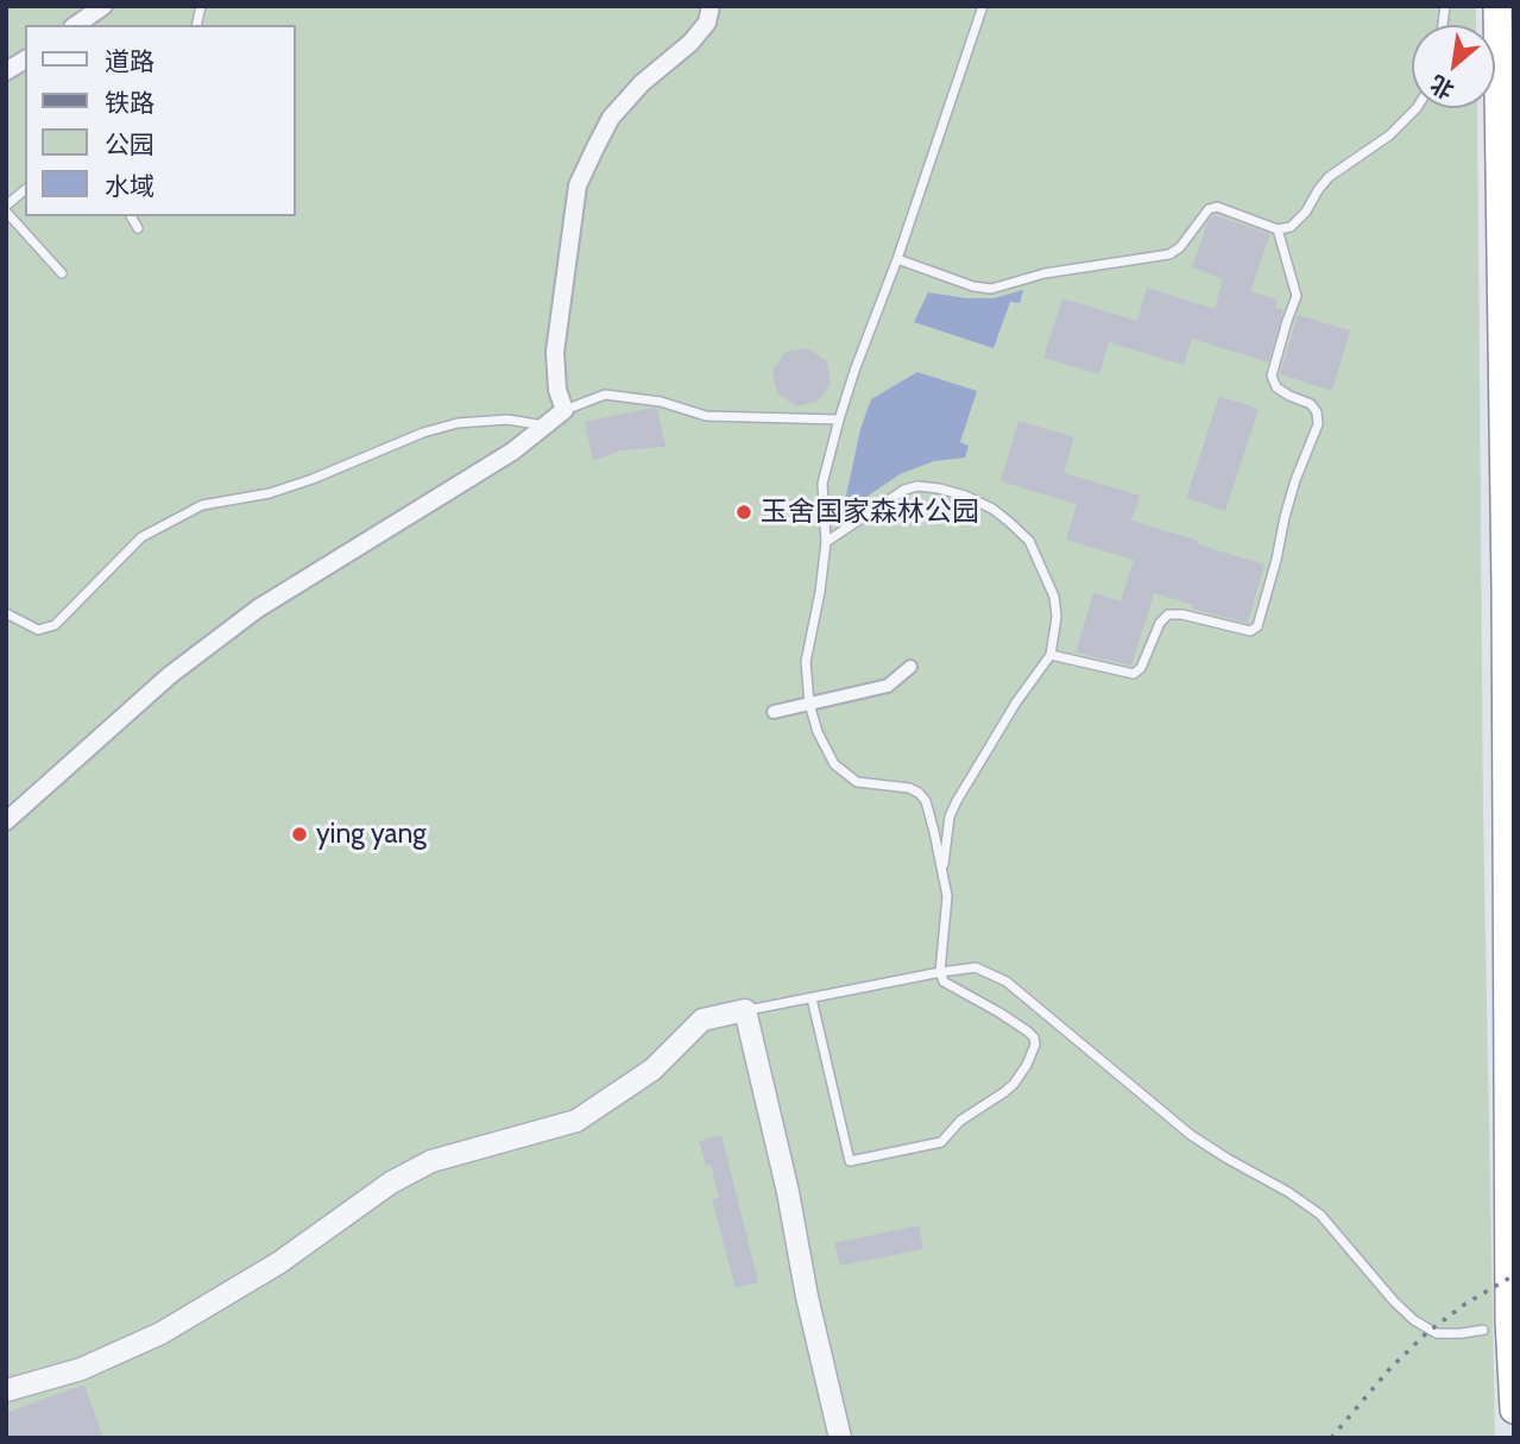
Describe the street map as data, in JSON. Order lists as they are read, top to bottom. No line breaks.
{"places":["玉舍国家森林公园","ying yang"],"legend":["道路","铁路","公园","水域"],"north":"bottom left"}
